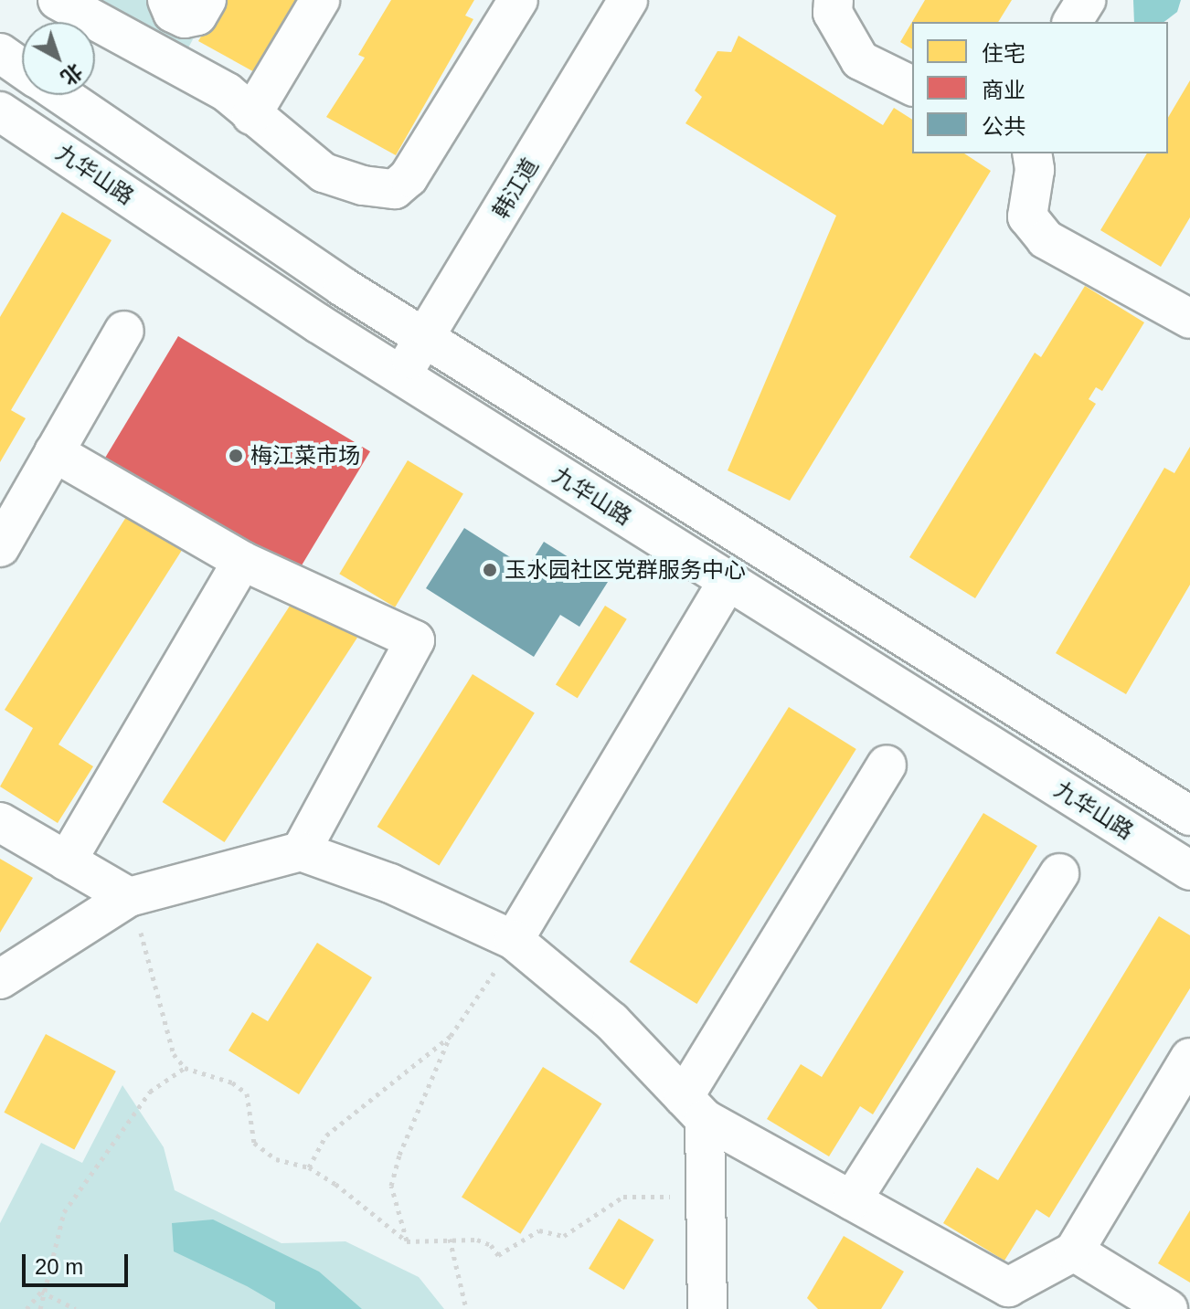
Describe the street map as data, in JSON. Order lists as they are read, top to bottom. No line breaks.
{"streets":{"street":["九华山路","韩江道"]},"crossings":[["九华山路","韩江道"]],"places":["梅江菜市场","玉水园社区党群服务中心"],"legend":["住宅","商业","公共"],"scale_bar":"20 m","north":"bottom right"}
